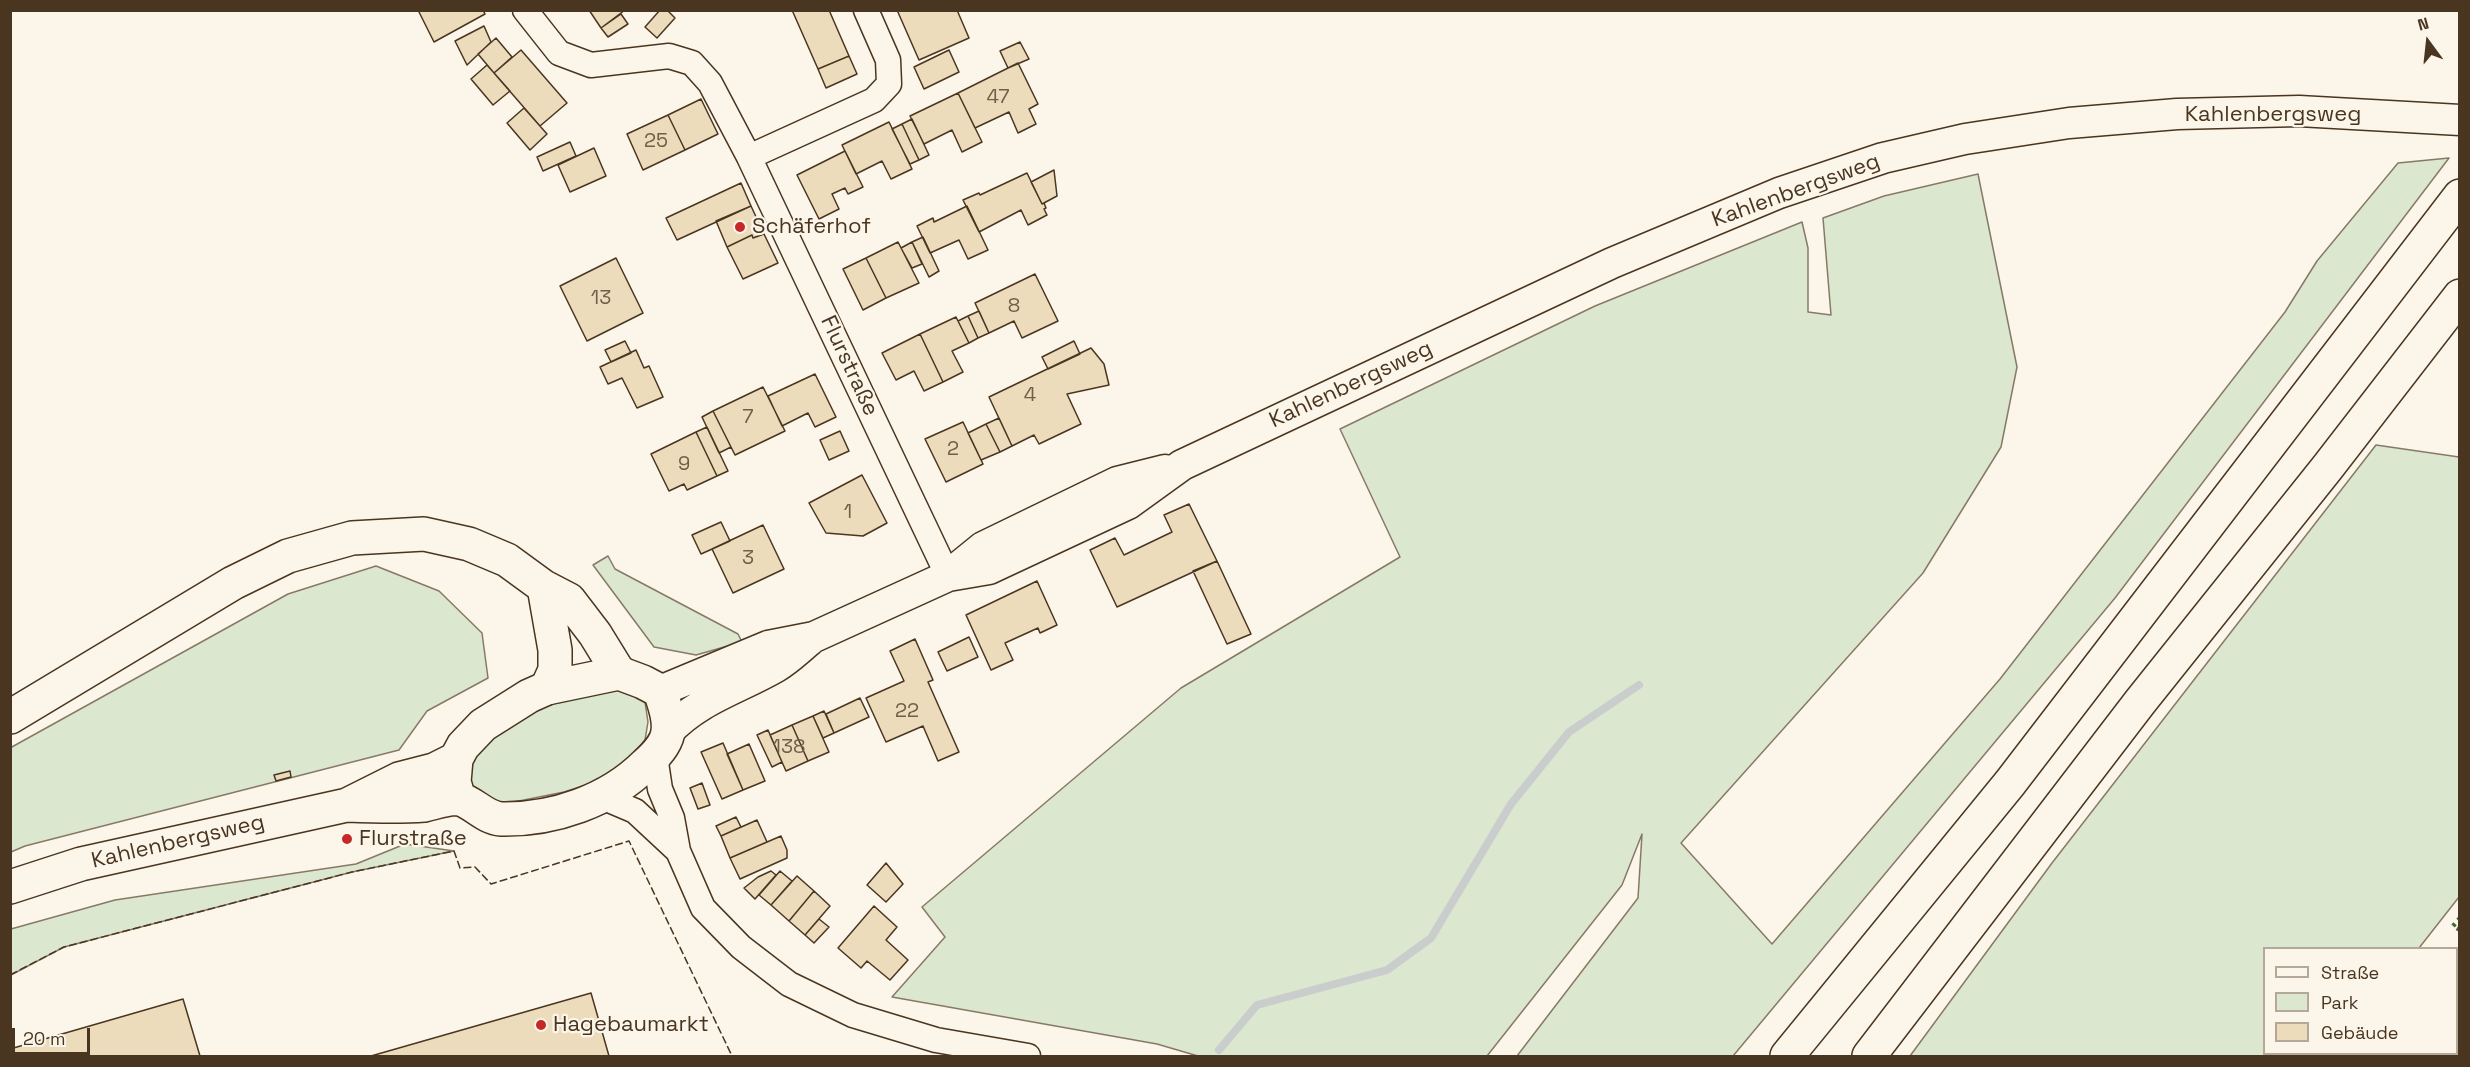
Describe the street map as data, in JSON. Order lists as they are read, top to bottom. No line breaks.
{"streets":{"main road":["Kahlenbergsweg"],"street":["Flurstraße"]},"crossings":[["Kahlenbergsweg","Flurstraße"]],"places":["Schäferhof","Flurstraße","Hagebaumarkt"],"house_numbers":["47","25","13","8","4","7","2","9","1","3","22","138"],"legend":["Straße","Park","Gebäude"],"scale_bar":"20 m","north":"top"}
